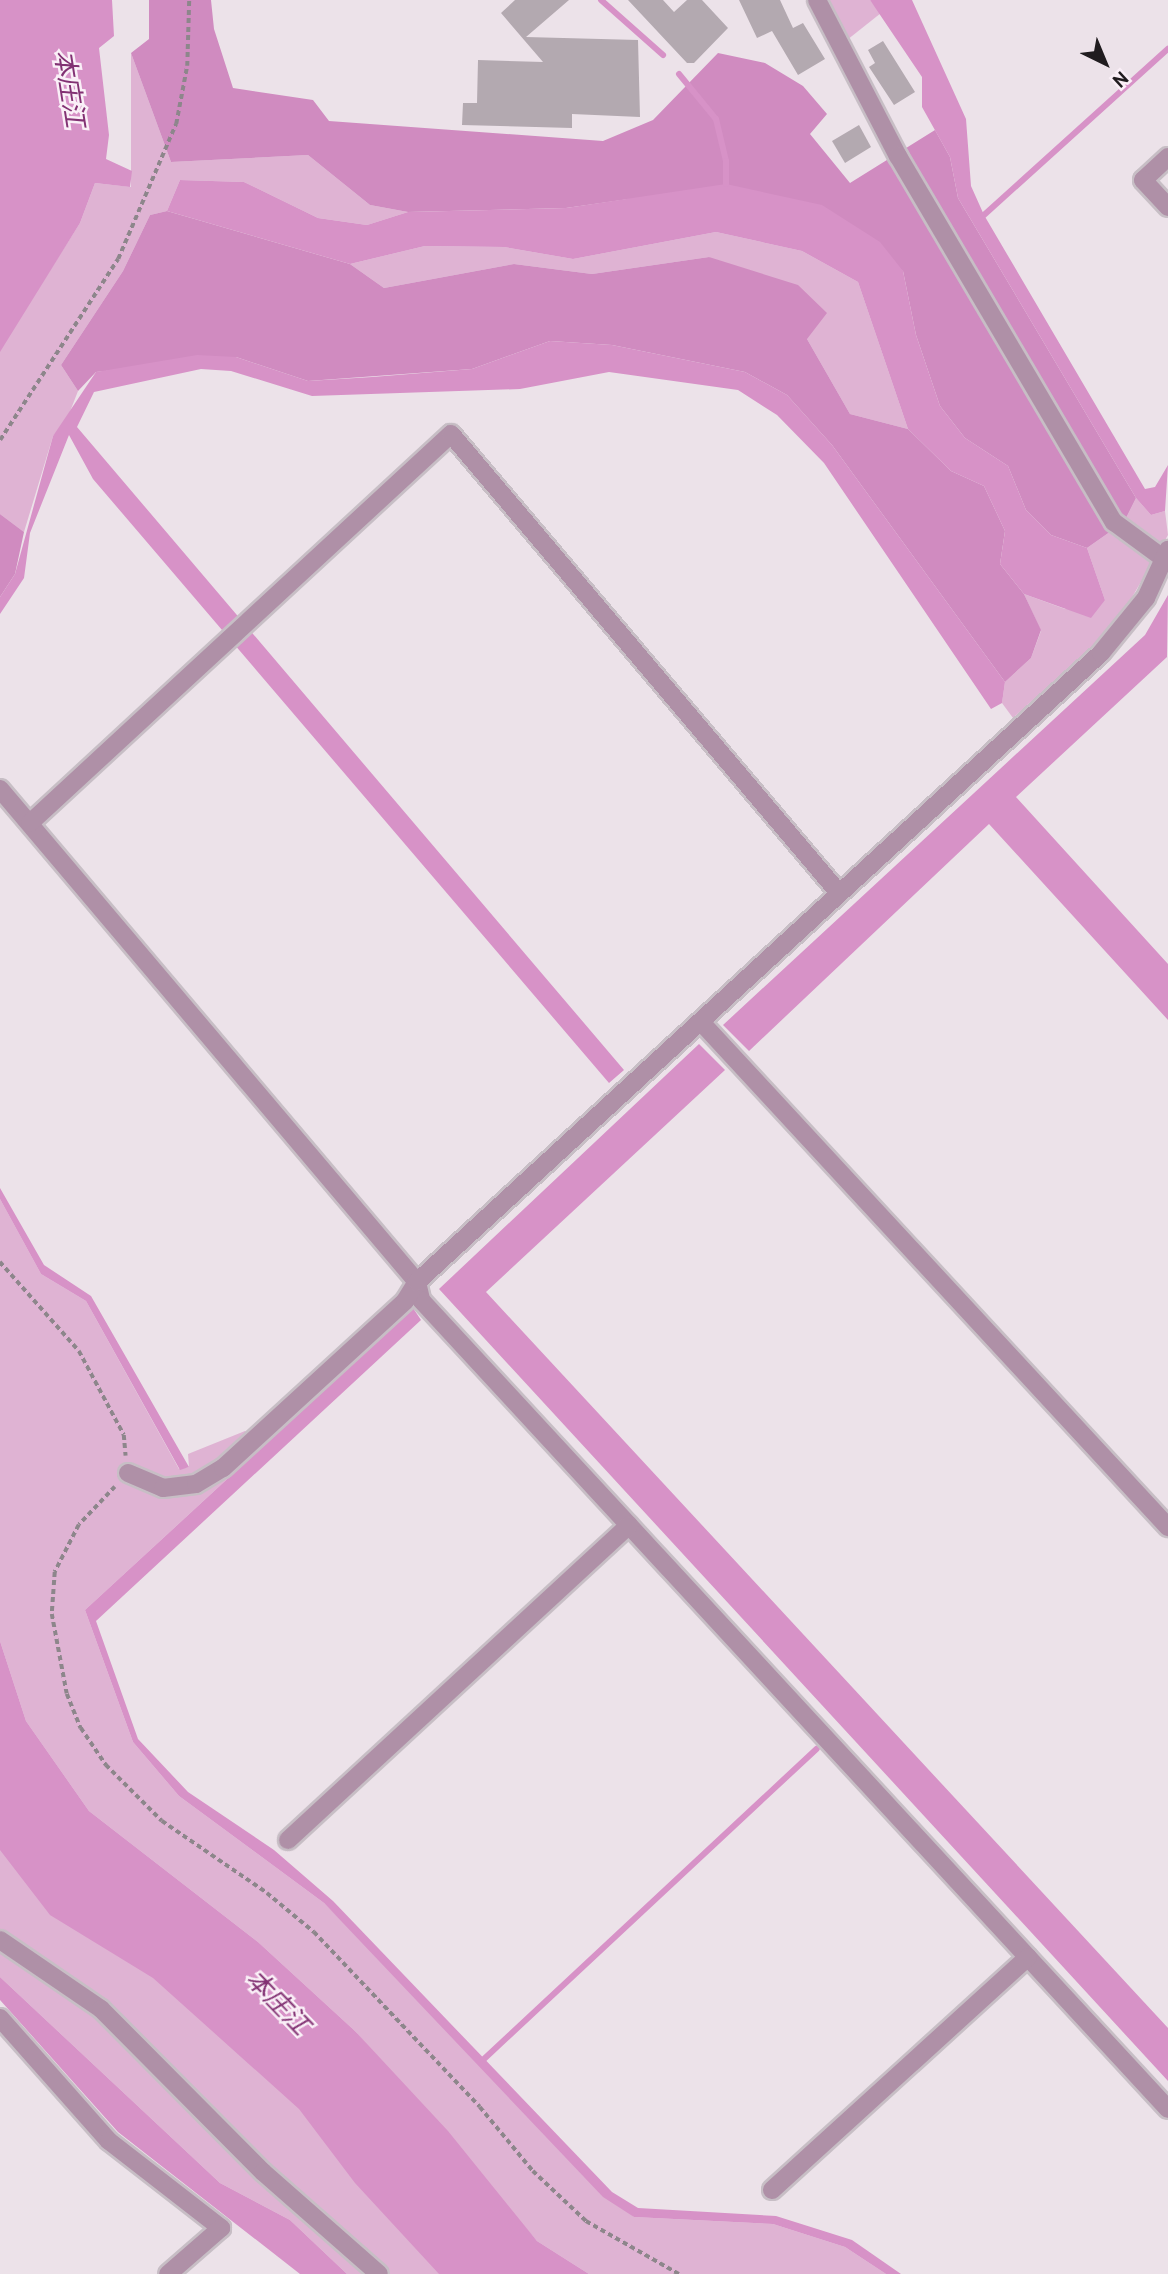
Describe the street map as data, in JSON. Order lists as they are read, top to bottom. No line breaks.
{"water":["本庄江"],"north":"bottom right"}
